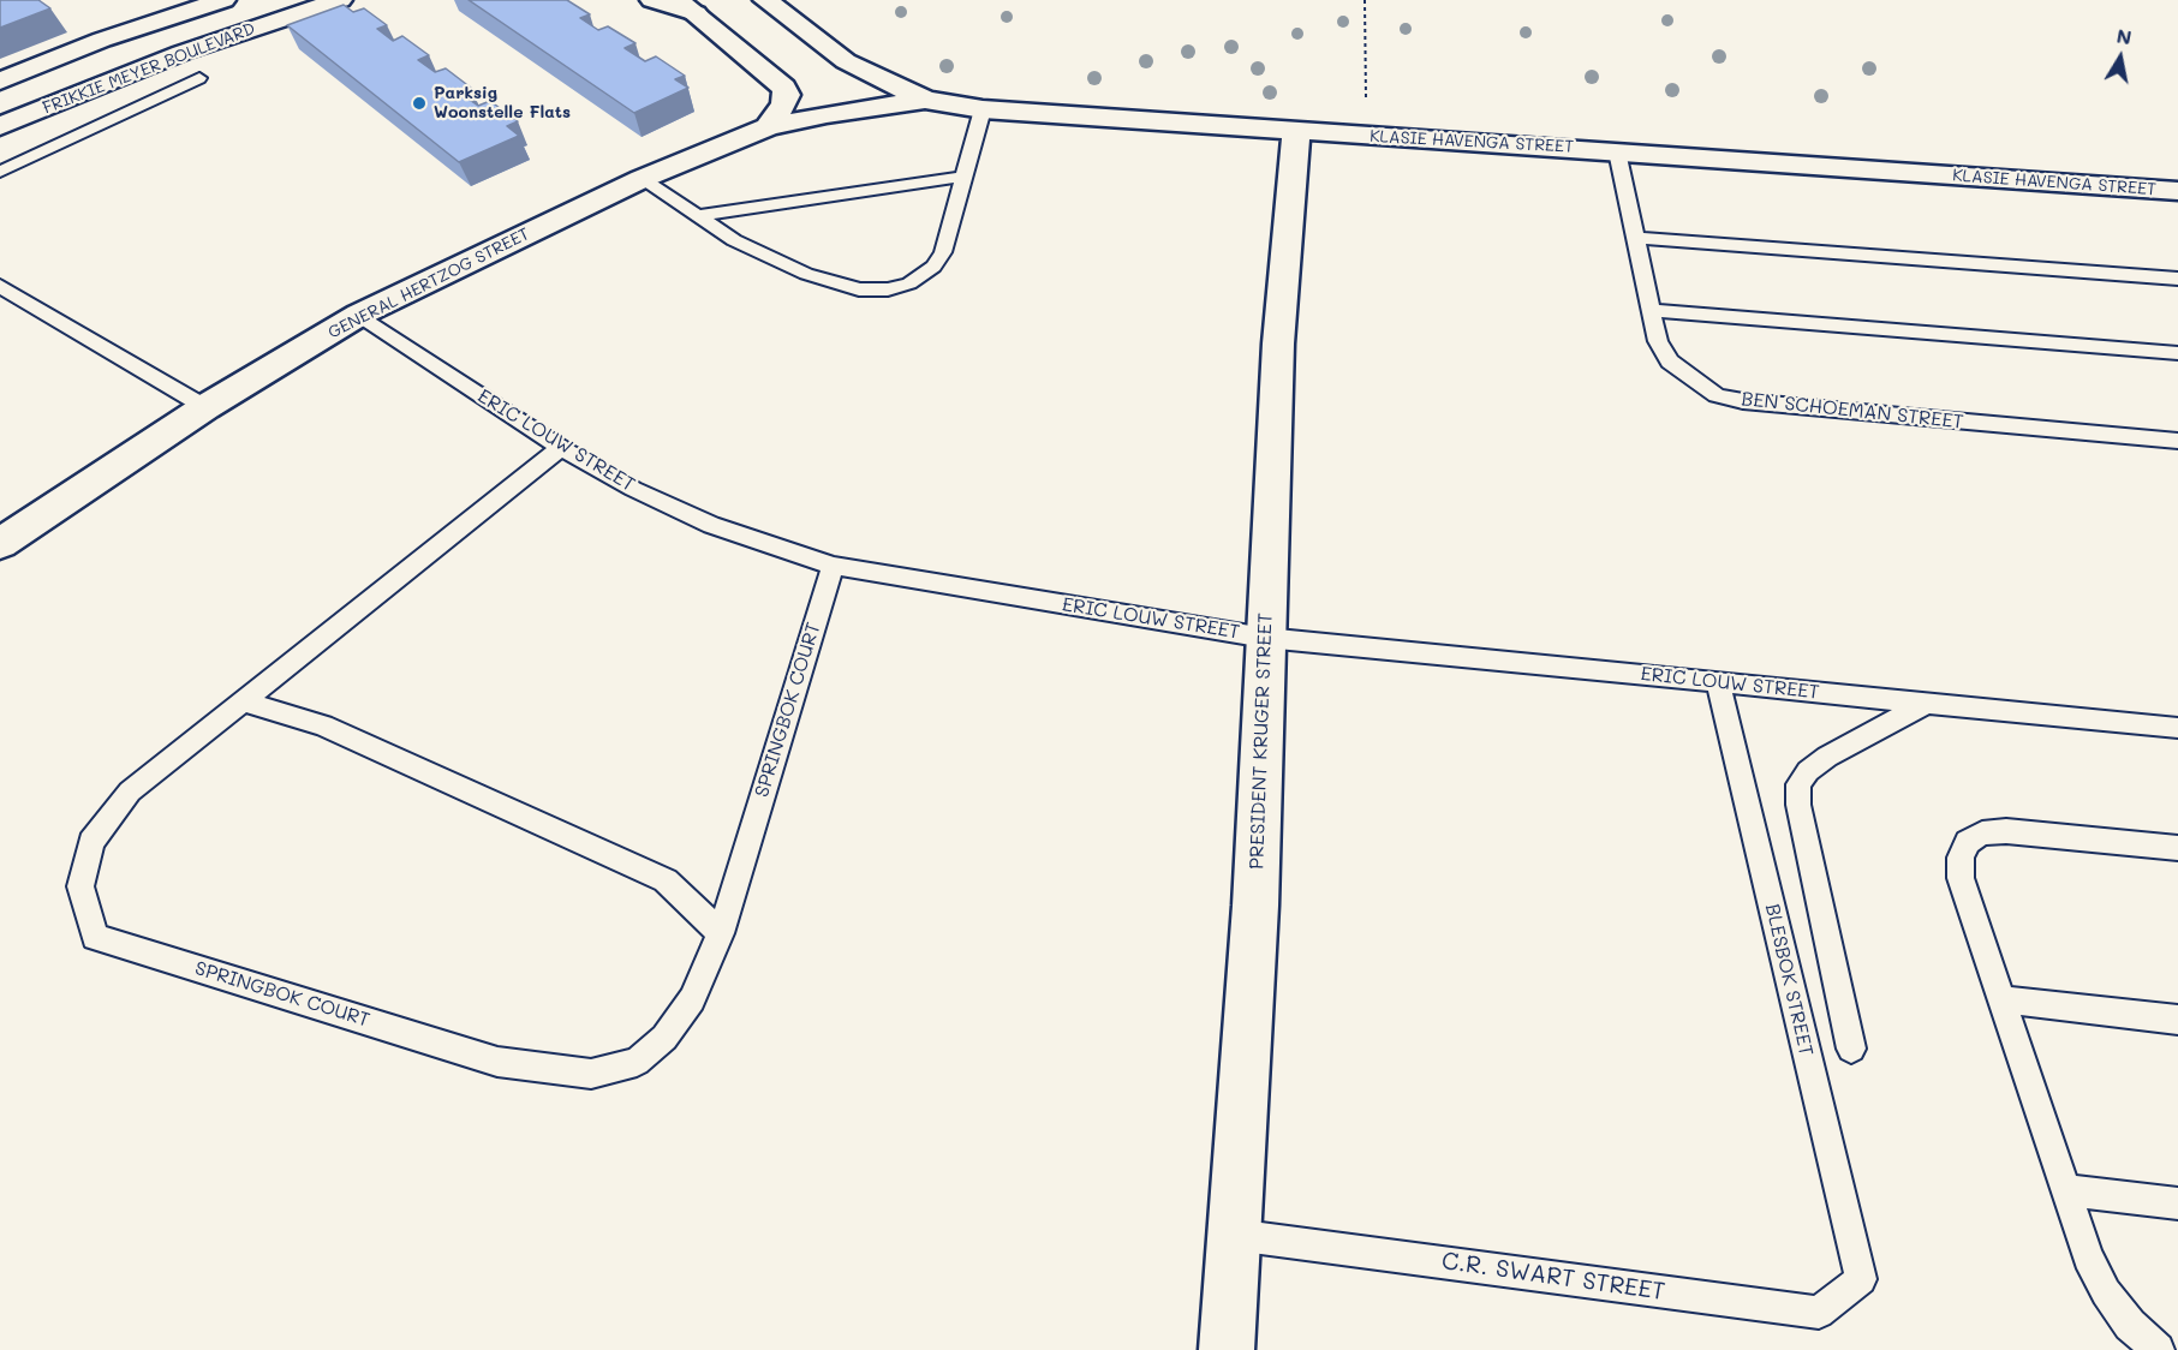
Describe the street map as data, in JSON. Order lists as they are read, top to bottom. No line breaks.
{"streets":{"street":["FRIKKIE MEYER BOULEVARD","KLASIE HAVENGA STREET","GENERAL HERTZOG STREET","PRESIDENT KRUGER STREET"],"lane":["BEN SCHOEMAN STREET","ERIC LOUW STREET","SPRINGBOK COURT","BLESBOK STREET","C.R. SWART STREET"]},"crossings":[["KLASIE HAVENGA STREET","GENERAL HERTZOG STREET"],["KLASIE HAVENGA STREET","BEN SCHOEMAN STREET"],["KLASIE HAVENGA STREET","PRESIDENT KRUGER STREET"],["GENERAL HERTZOG STREET","ERIC LOUW STREET"],["ERIC LOUW STREET","SPRINGBOK COURT"],["ERIC LOUW STREET","PRESIDENT KRUGER STREET"],["ERIC LOUW STREET","BLESBOK STREET"],["PRESIDENT KRUGER STREET","C.R. SWART STREET"],["BLESBOK STREET","C.R. SWART STREET"]],"places":["Parksig Woonstelle Flats"],"north":"top"}
